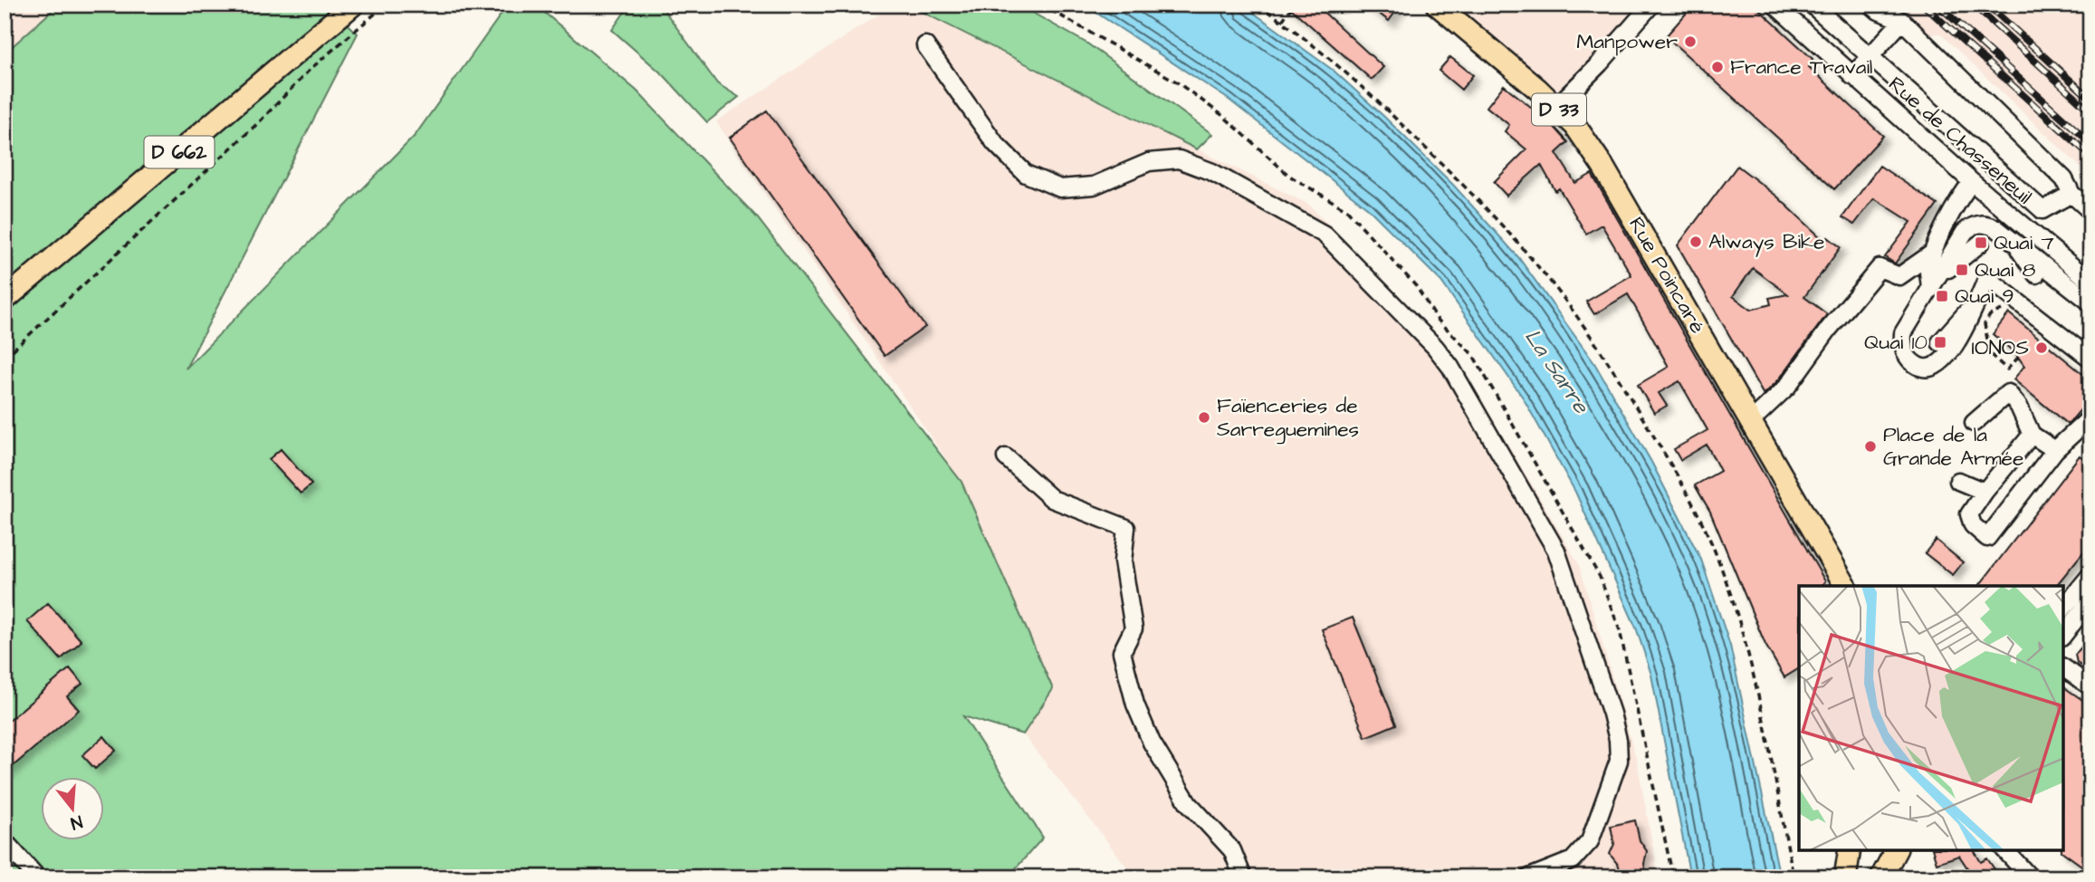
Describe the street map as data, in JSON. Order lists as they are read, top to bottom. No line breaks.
{"streets":{"main road":["D 33","D 662","Rue Poincaré"],"street":["Rue de Chasseneuil"]},"water":["La Sarre"],"places":{"other":["Manpower","France Travail","Always Bike","IONOS","Faïenceries de Sarreguemines","Place de la Grande Armée"],"transit":["Quai 7","Quai 8","Quai 9","Quai 10"]},"north":"bottom"}
